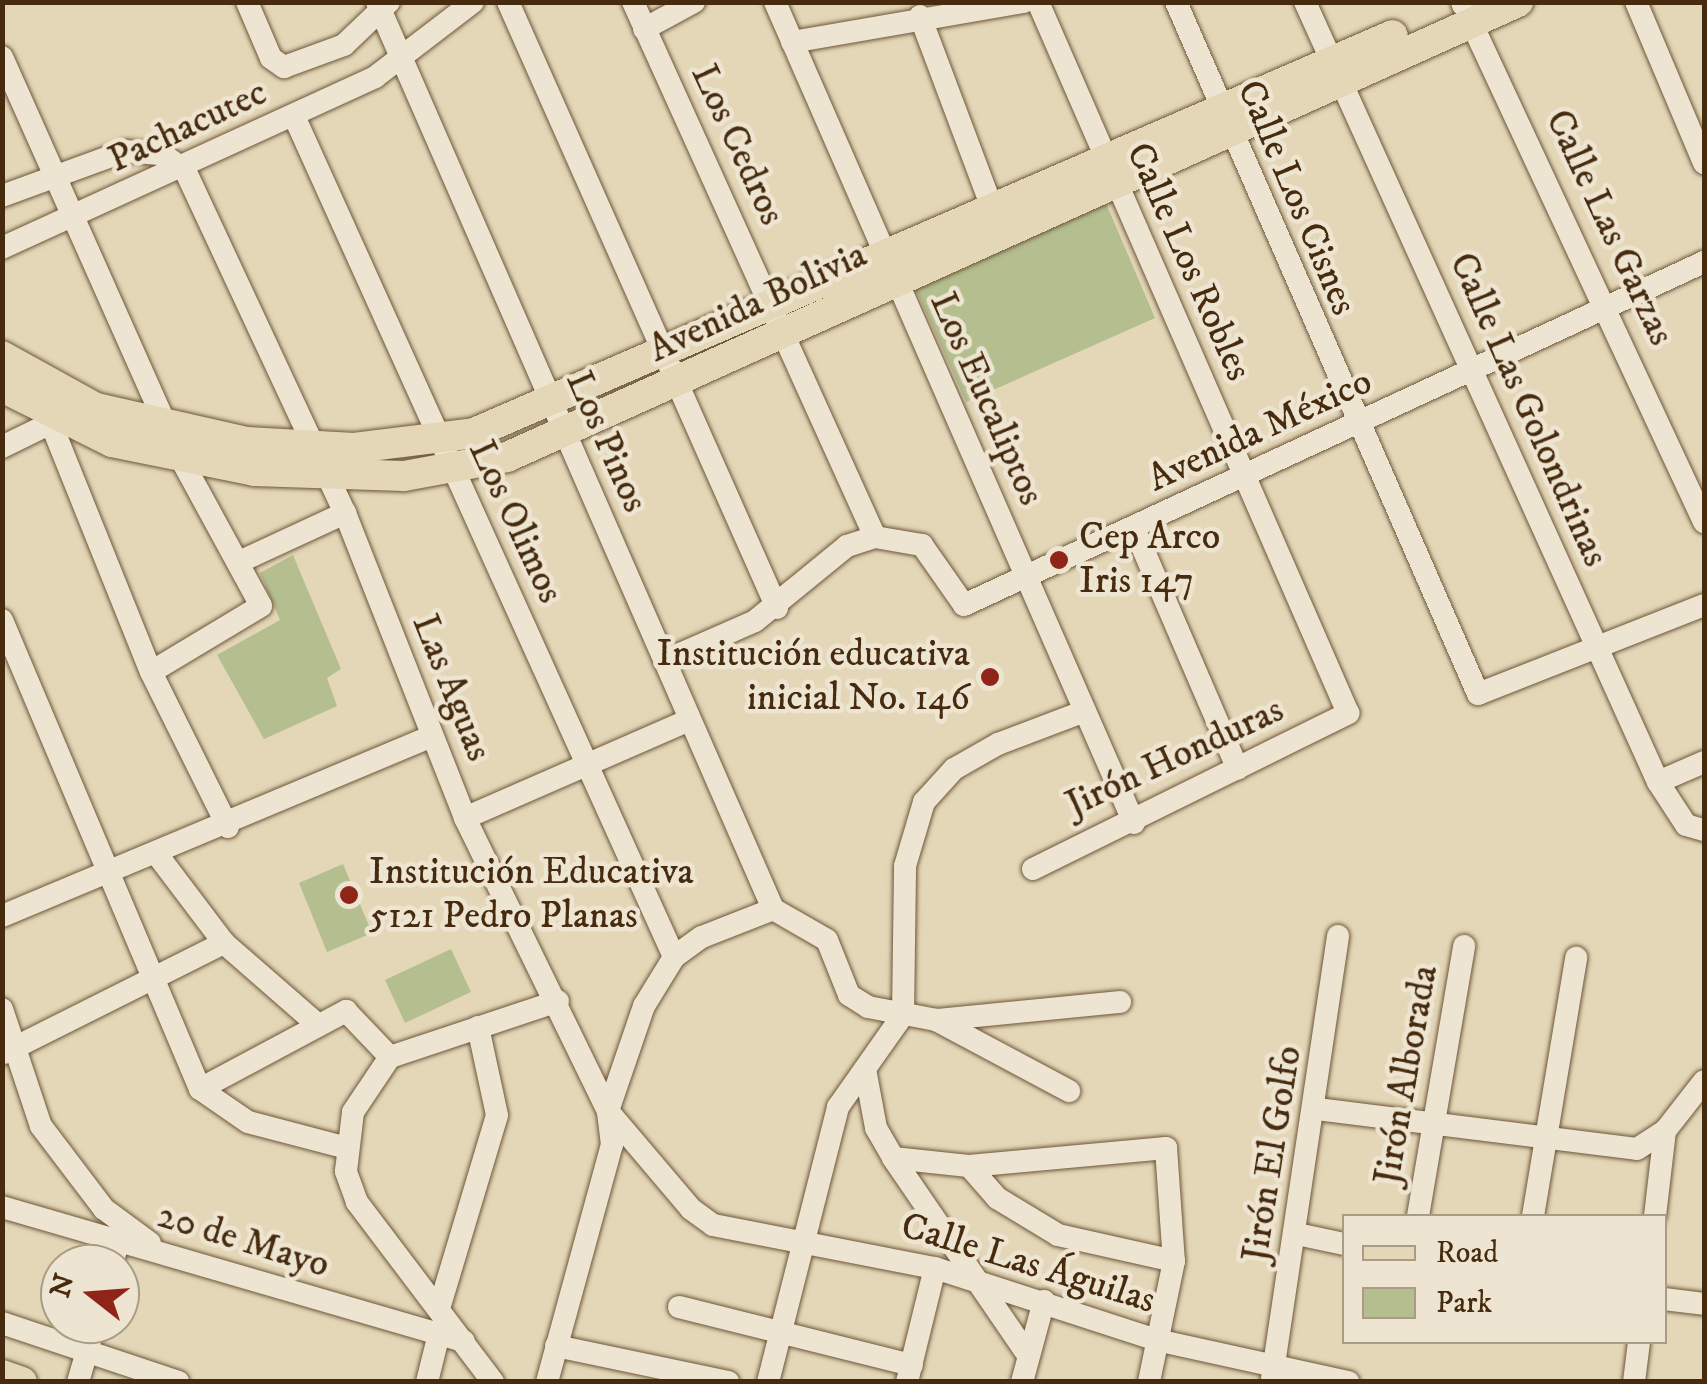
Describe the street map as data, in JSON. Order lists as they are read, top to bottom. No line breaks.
{"streets":{"main road":["Avenida Bolivia"],"street":["Pachacutec","Los Cedros","Calle Los Cisnes","Calle Las Garzas","Calle Los Robles","Los Eucaliptos","Calle Las Golondrinas","Avenida México","Los Pinos","Los Olimos","Las Aguas","Jirón Honduras","Jirón Alborada","Jirón El Golfo","20 de Mayo","Calle Las Águilas"]},"crossings":[["Pachacutec","Los Pinos"],["Pachacutec","Los Olimos"],["Pachacutec","Las Aguas"],["Los Cedros","Avenida Bolivia"],["Los Cedros","Avenida México"],["Calle Los Cisnes","Avenida Bolivia"],["Calle Los Cisnes","Calle Las Golondrinas"],["Calle Los Cisnes","Avenida México"],["Calle Las Garzas","Avenida Bolivia"],["Calle Las Garzas","Avenida México"],["Calle Los Robles","Avenida Bolivia"],["Calle Los Robles","Avenida México"],["Calle Los Robles","Jirón Honduras"],["Avenida Bolivia","Los Eucaliptos"],["Avenida Bolivia","Calle Las Golondrinas"],["Avenida Bolivia","Los Pinos"],["Avenida Bolivia","Los Olimos"],["Avenida Bolivia","Las Aguas"],["Los Eucaliptos","Avenida México"],["Los Eucaliptos","Jirón Honduras"],["Calle Las Golondrinas","Avenida México"],["Las Aguas","Calle Las Águilas"],["Jirón El Golfo","Calle Las Águilas"]],"places":["Cep Arco Iris 147","Institución educativa inicial No. 146","Institución Educativa 5121 Pedro Planas"],"legend":["Road","Park"],"north":"left"}
